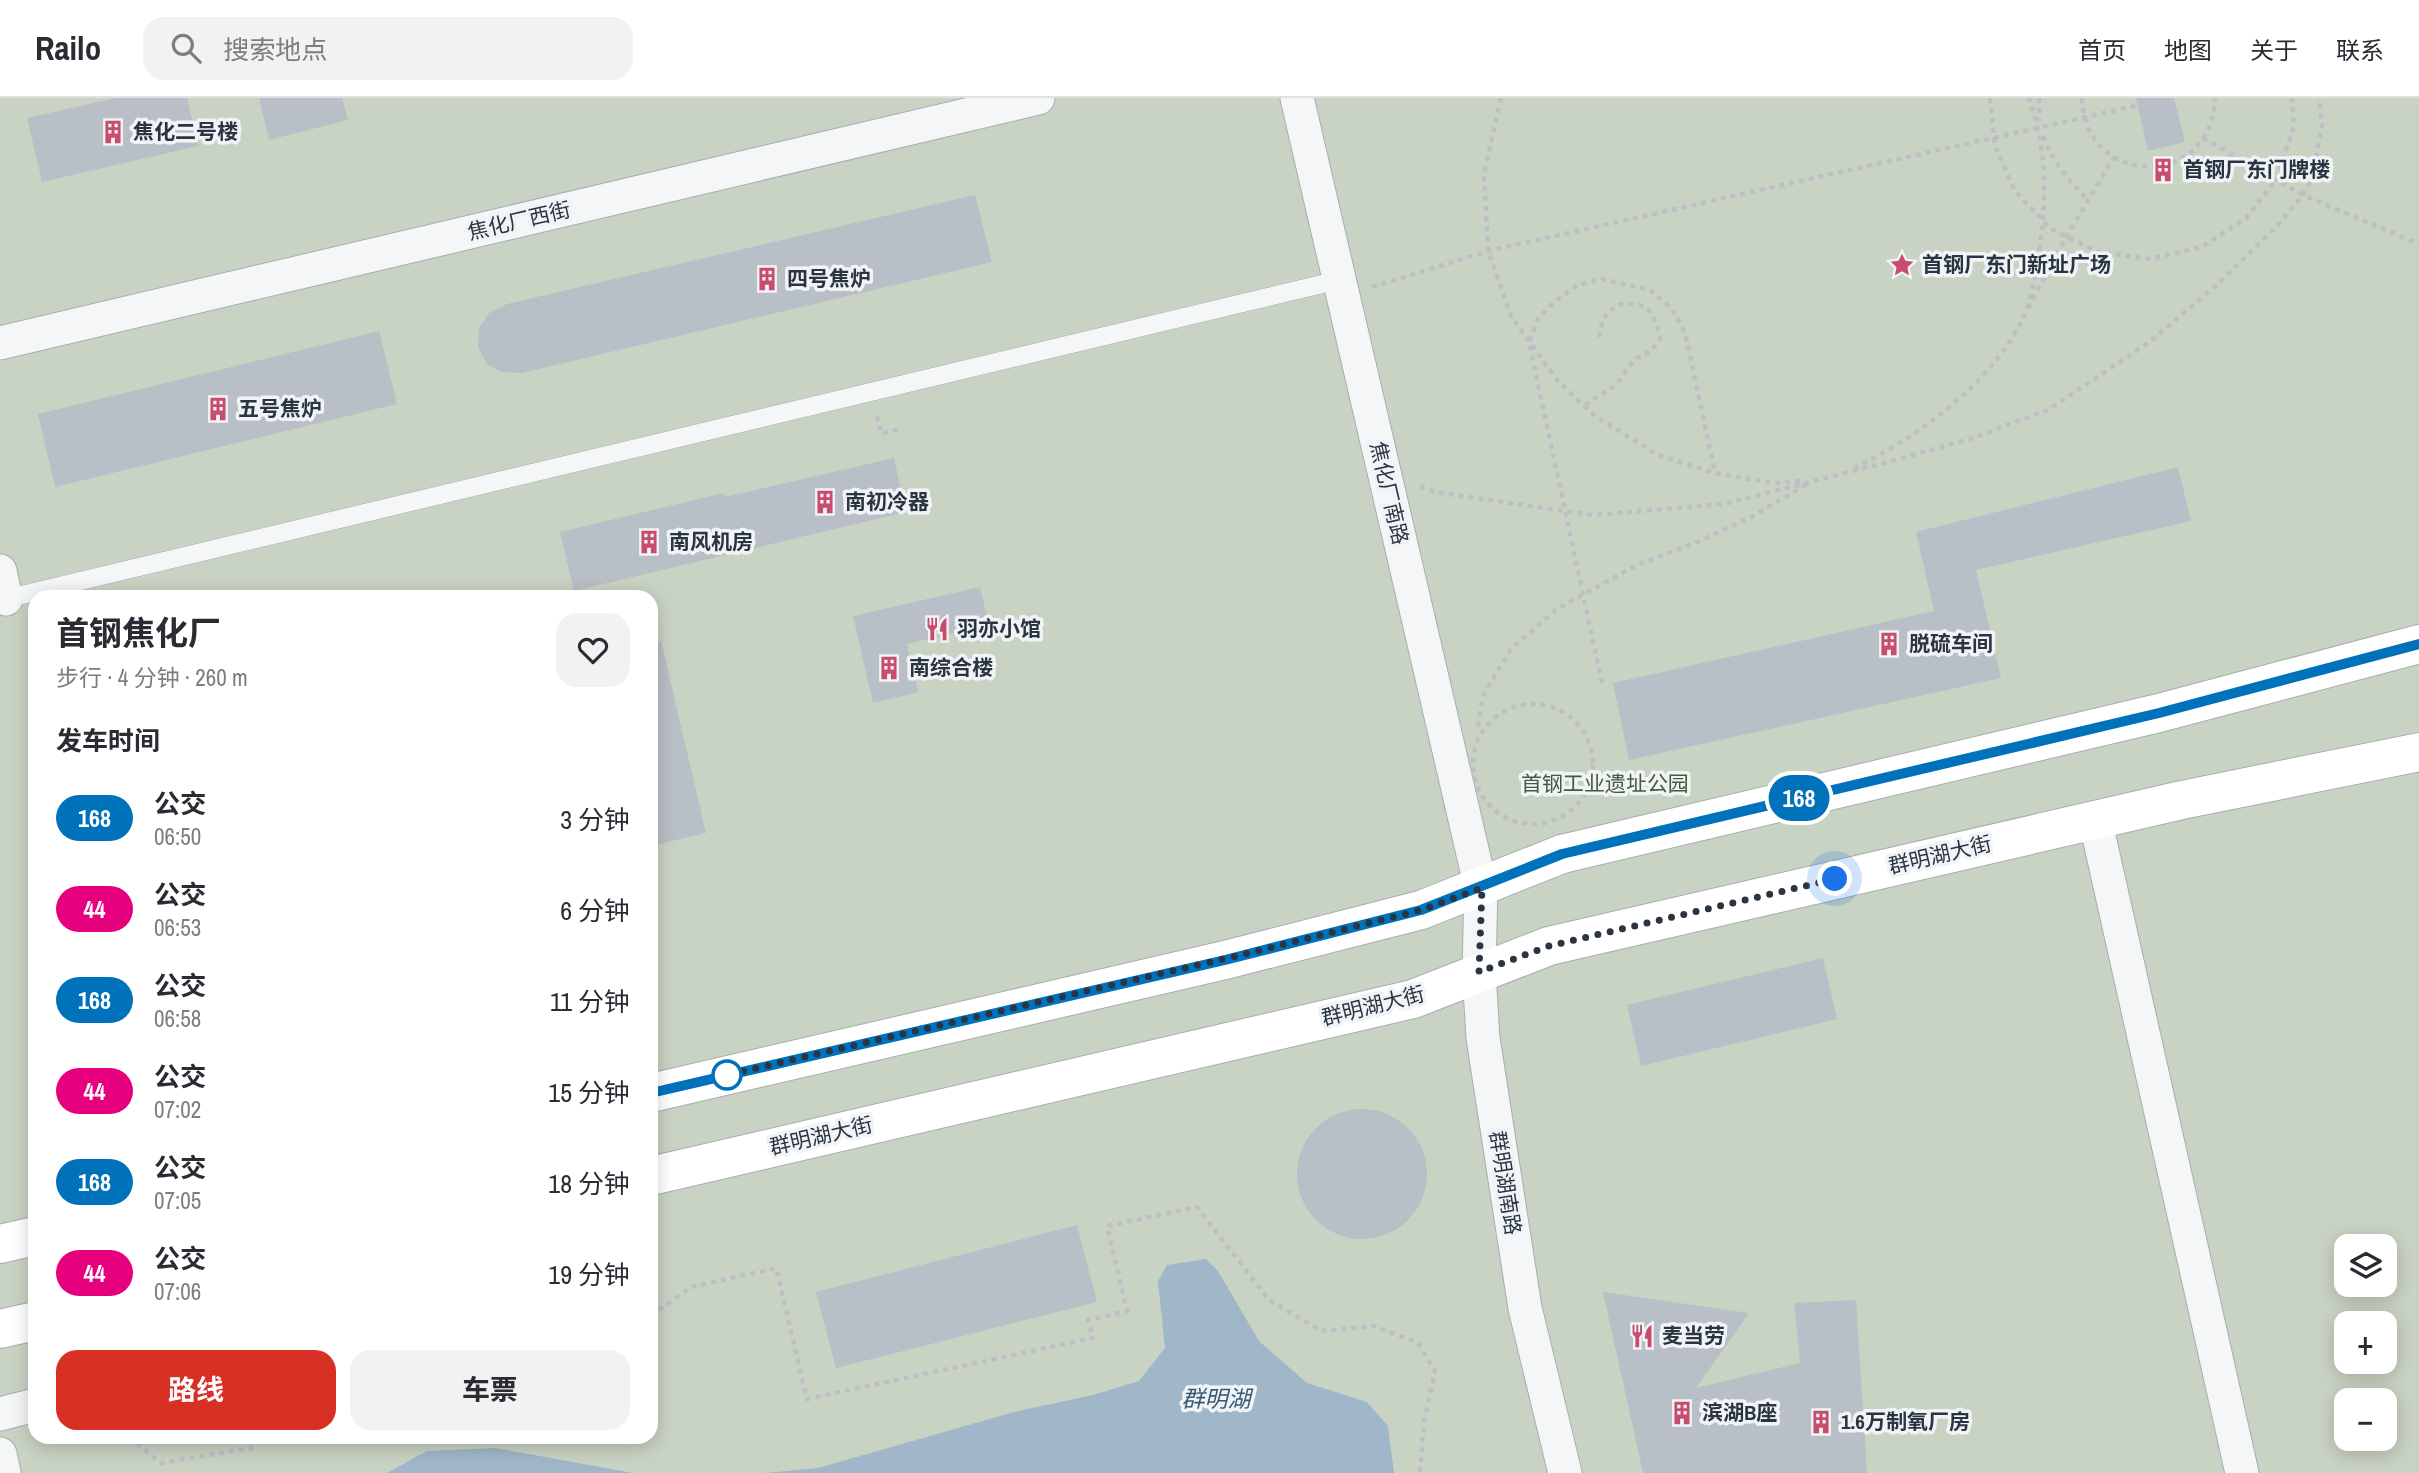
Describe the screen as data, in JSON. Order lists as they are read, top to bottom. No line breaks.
{"streets":{"main road":["群明湖大街"],"street":["焦化厂西街","焦化厂南路","群明湖南路"]},"crossings":[["焦化厂南路","群明湖南路"],["群明湖大街","群明湖南路"]],"water":["群明湖"],"parks":["首钢工业遗址公园"],"places":{"building":["焦化二号楼","首钢厂东门牌楼","四号焦炉","五号焦炉","南初冷器","南风机房","脱硫车间","南综合楼","滨湖B座","1.6万制氧厂房"],"place":["首钢厂东门新址广场"],"restaurant":["羽亦小馆","麦当劳"]},"lines":["bus line 168"],"page":{"header":"Railo","search":"搜索地点","nav":["首页","地图","关于","联系"],"on_map":"168","heading":[["首钢焦化厂","步行 · 4 分钟 · 260 m"],"发车时间"],"list":[{"mark":"168","name":"公交","note":"06:50","value":"3 分钟"},{"mark":"44","name":"公交","note":"06:53","value":"6 分钟"},{"mark":"168","name":"公交","note":"06:58","value":"11 分钟"},{"mark":"44","name":"公交","note":"07:02","value":"15 分钟"},{"mark":"168","name":"公交","note":"07:05","value":"18 分钟"},{"mark":"44","name":"公交","note":"07:06","value":"19 分钟"}],"map_buttons":["+","−"],"buttons":["路线","车票"]}}
